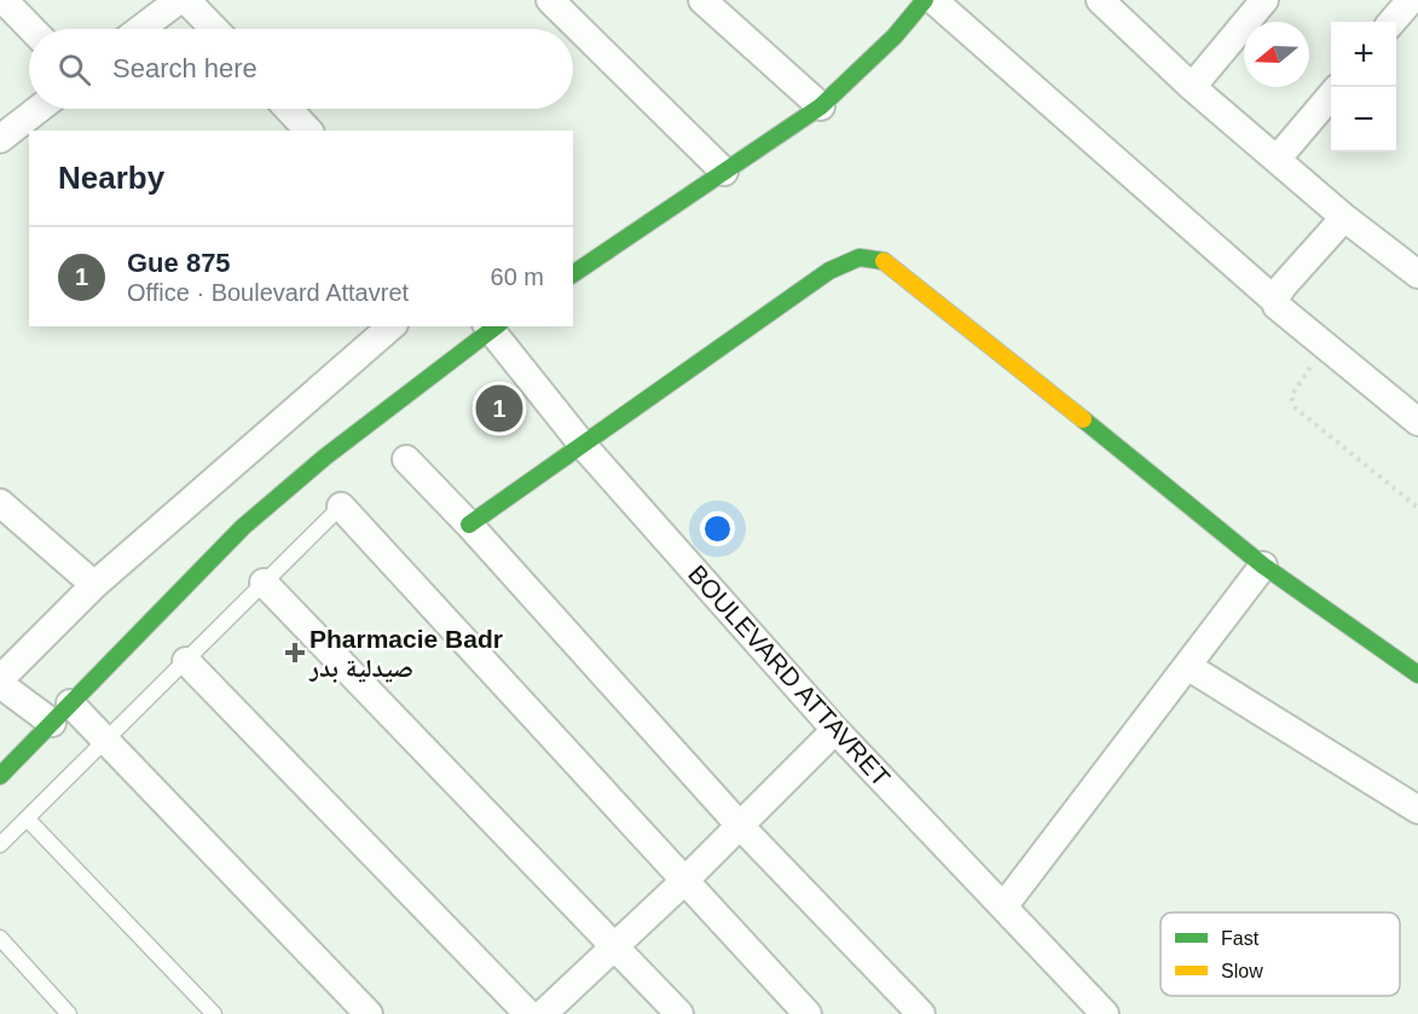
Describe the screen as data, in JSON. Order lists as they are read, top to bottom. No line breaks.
{"streets":{"street":["BOULEVARD ATTAVRET"]},"places":{"health":["Pharmacie Badr صيدلية بدر"]},"legend":["Fast","Slow"],"north":"left","page":{"map_buttons":["+","−"],"search":"Search here","heading":"Nearby","list":[{"mark":"1","name":"Gue 875","note":"Office · Boulevard Attavret","value":"60 m"}],"pins":"1"}}
